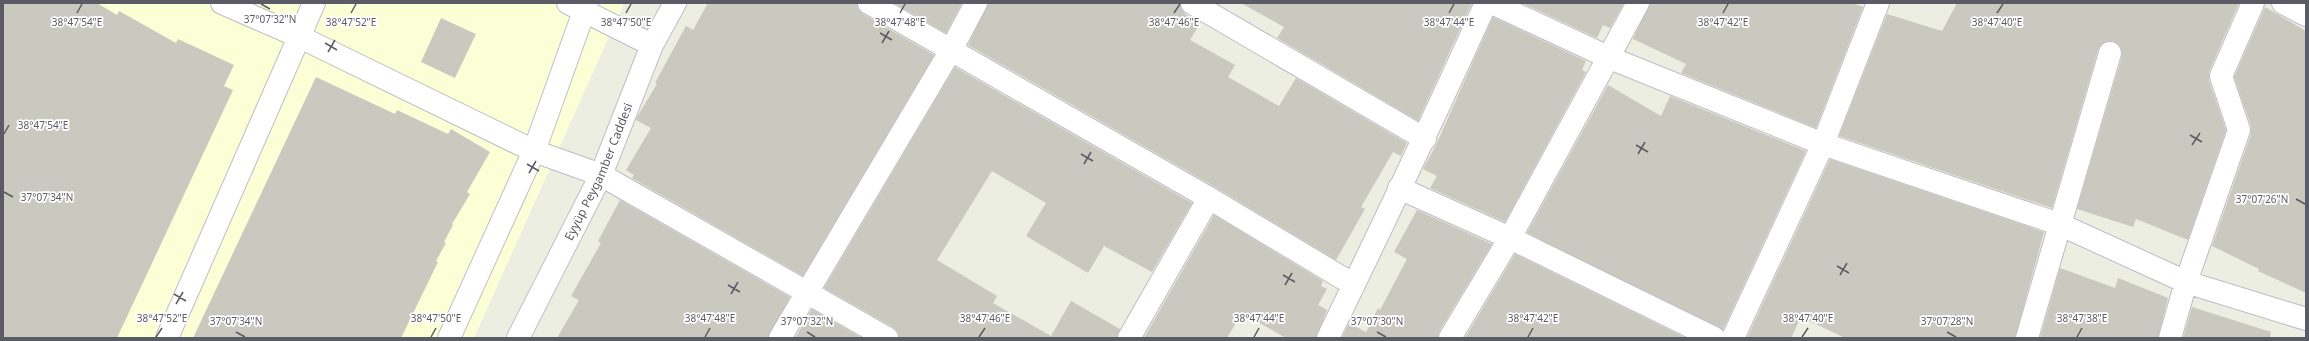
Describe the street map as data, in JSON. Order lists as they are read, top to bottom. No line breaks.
{"streets":{"street":["Eyyüp Peygamber Caddesi"]},"coordinates":["37°07'32\"N","38°47'54\"E","38°47'52\"E","38°47'50\"E","38°47'48\"E","38°47'46\"E","38°47'44\"E","38°47'42\"E","38°47'40\"E","37°07'34\"N","37°07'26\"N","38°47'38\"E","37°07'30\"N","37°07'28\"N"]}
